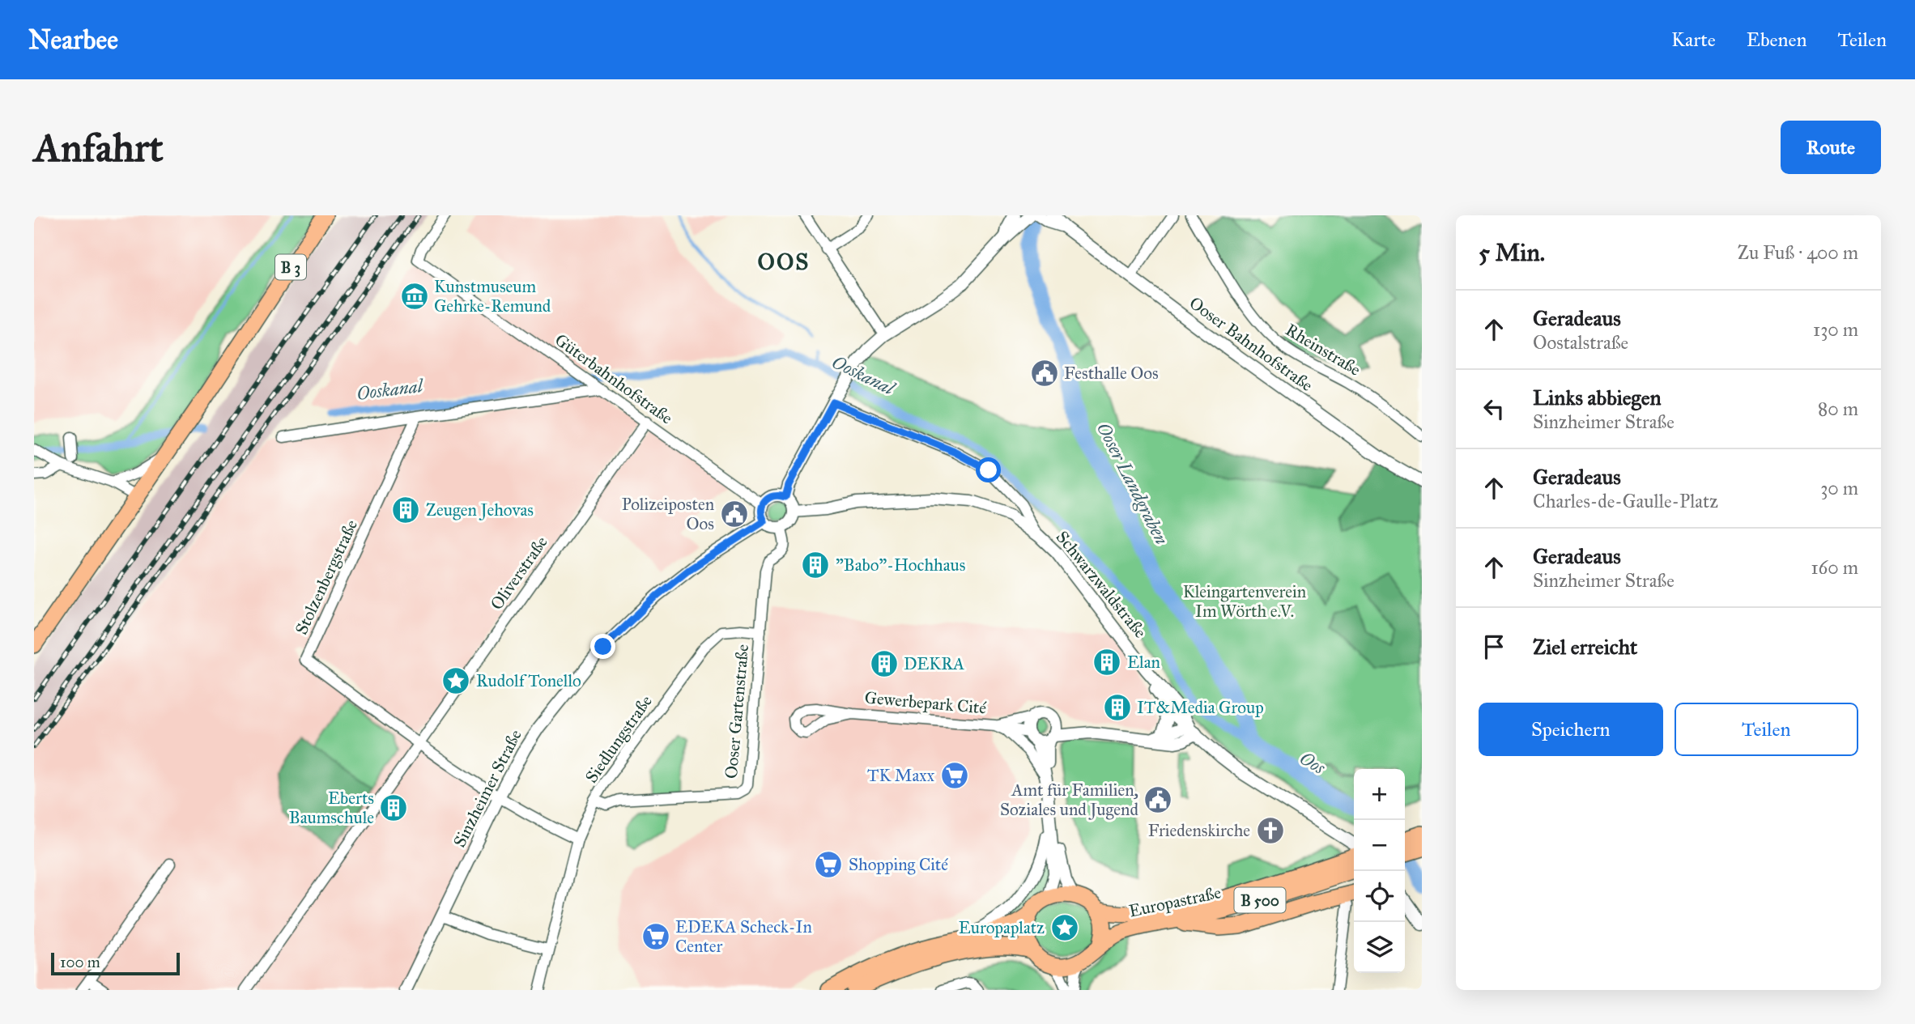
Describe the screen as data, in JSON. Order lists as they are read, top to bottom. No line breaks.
{"streets":{"main road":["B 3","B 500","Europastraße"],"street":["Ooser Bahnhofstraße","Rheinstraße","Güterbahnhofstraße","Oliverstraße","Stolzenbergstraße","Schwarzwaldstraße","Gewerbepark Cité","Ooser Gartenstraße","Siedlungstraße","Sinzheimer Straße"]},"crossings":[["Güterbahnhofstraße","Oliverstraße"],["Güterbahnhofstraße","Schwarzwaldstraße"],["Güterbahnhofstraße","Ooser Gartenstraße"],["Güterbahnhofstraße","Sinzheimer Straße"],["Oliverstraße","Stolzenbergstraße"],["Stolzenbergstraße","Siedlungstraße"],["Stolzenbergstraße","Sinzheimer Straße"],["Schwarzwaldstraße","Gewerbepark Cité"],["Schwarzwaldstraße","Ooser Gartenstraße"],["Schwarzwaldstraße","Sinzheimer Straße"],["Ooser Gartenstraße","Siedlungstraße"],["Ooser Gartenstraße","Sinzheimer Straße"],["B 500","Europastraße"]],"districts":["OOS"],"water":["Ooskanal","Ooser Landgraben","Oos"],"parks":["Kleingartenverein Im Wörth e.V."],"places":{"museum":["Kunstmuseum Gehrke-Remund"],"public building":["Festhalle Oos","Polizeiposten Oos","Amt für Familien, Soziales und Jugend"],"building":["Zeugen Jehovas","\"Babo\"-Hochhaus","Elan","DEKRA","IT&Media Group","Eberts Baumschule"],"place":["Rudolf Tonello","Europaplatz"],"supermarket":["TK Maxx","Shopping Cité","EDEKA Scheck-In Center"],"church":["Friedenskirche"]},"scale_bar":"100 m","page":{"header":"Nearbee","nav":["Karte","Ebenen","Teilen"],"buttons":["Route",["Speichern","Teilen"]],"title":"Anfahrt","heading":["5 Min.","Zu Fuß · 400 m"],"list":[["Geradeaus","Oostalstraße","130 m"],["Links abbiegen","Sinzheimer Straße","80 m"],["Geradeaus","Charles-de-Gaulle-Platz","30 m"],["Geradeaus","Sinzheimer Straße","160 m"],"Ziel erreicht"],"map_buttons":["+","−"],"scale":"100 m"}}
